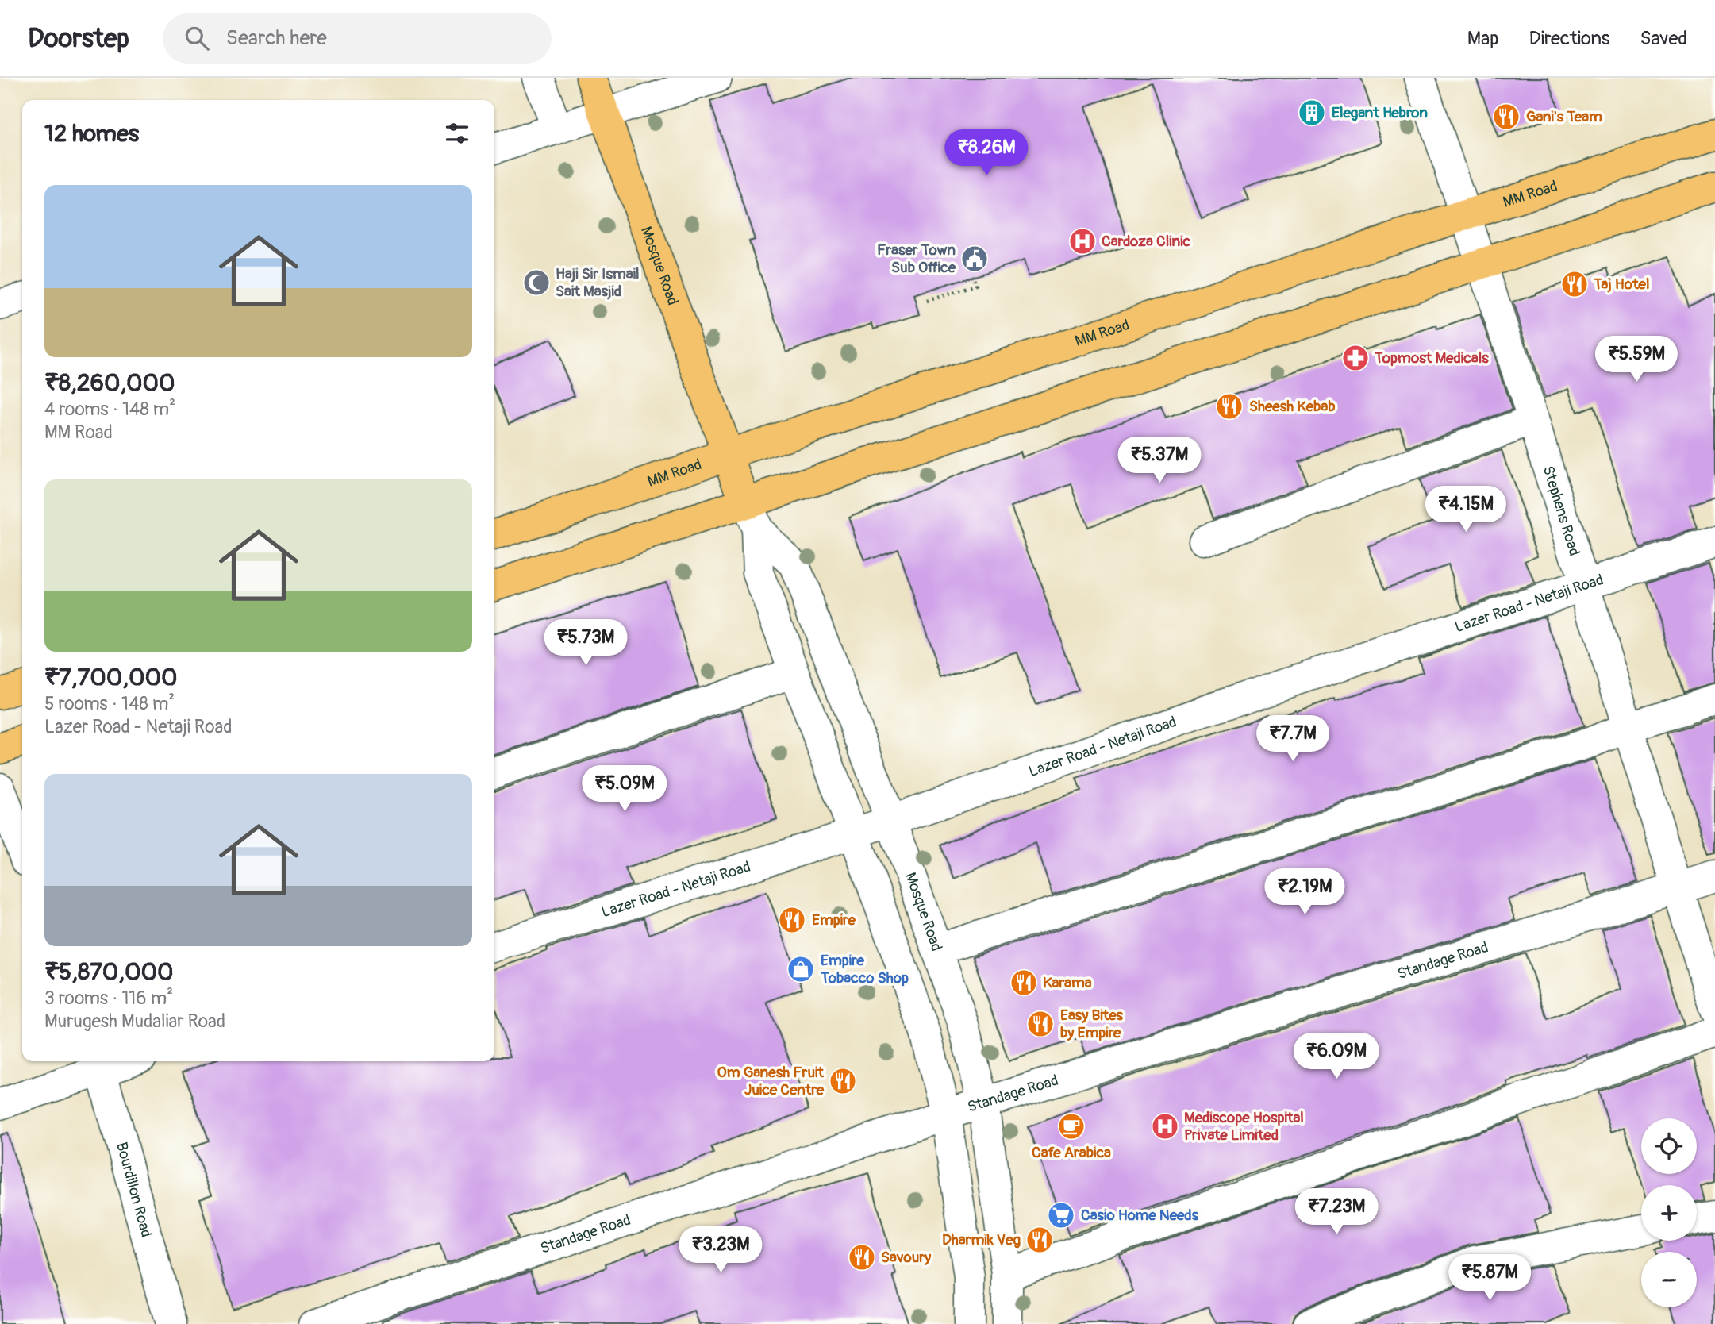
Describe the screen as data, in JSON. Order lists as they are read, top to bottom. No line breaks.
{"streets":{"main road":["MM Road","Mosque Road"],"street":["Stephens Road","Lazer Road - Netaji Road","Standage Road","Bourdillon Road"]},"crossings":[["MM Road","Mosque Road"],["MM Road","Stephens Road"],["Mosque Road","Lazer Road - Netaji Road"],["Mosque Road","Standage Road"],["Stephens Road","Lazer Road - Netaji Road"],["Stephens Road","Standage Road"]],"places":{"building":["Elegant Hebron"],"restaurant":["Gani's Team","Taj Hotel","Sheesh Kebab","Empire","Karama","Easy Bites by Empire","Om Ganesh Fruit Juice Centre","Dharmik Veg","Savoury"],"hospital":["Cardoza Clinic","Mediscope Hospital Private Limited"],"public building":["Fraser Town Sub Office"],"mosque":["Haji Sir Ismail Sait Masjid"],"pharmacy":["Topmost Medicals"],"shop":["Empire Tobacco Shop"],"cafe":["Cafe Arabica"],"supermarket":["Casio Home Needs"]},"page":{"header":"Doorstep","search":"Search here","nav":["Map","Directions","Saved"],"heading":"12 homes","price":["₹8.26M","₹5.59M","₹5.37M","₹4.15M","₹5.73M","₹7.7M","₹5.09M","₹2.19M","₹6.09M","₹7.23M","₹3.23M","₹5.87M"],"list":[{"name":"₹8,260,000","note":"4 rooms · 148 m² · MM Road"},{"name":"₹7,700,000","note":"5 rooms · 148 m² · Lazer Road - Netaji Road"},{"name":"₹5,870,000","note":"3 rooms · 116 m² · Murugesh Mudaliar Road"}],"map_buttons":["+","−"]}}
